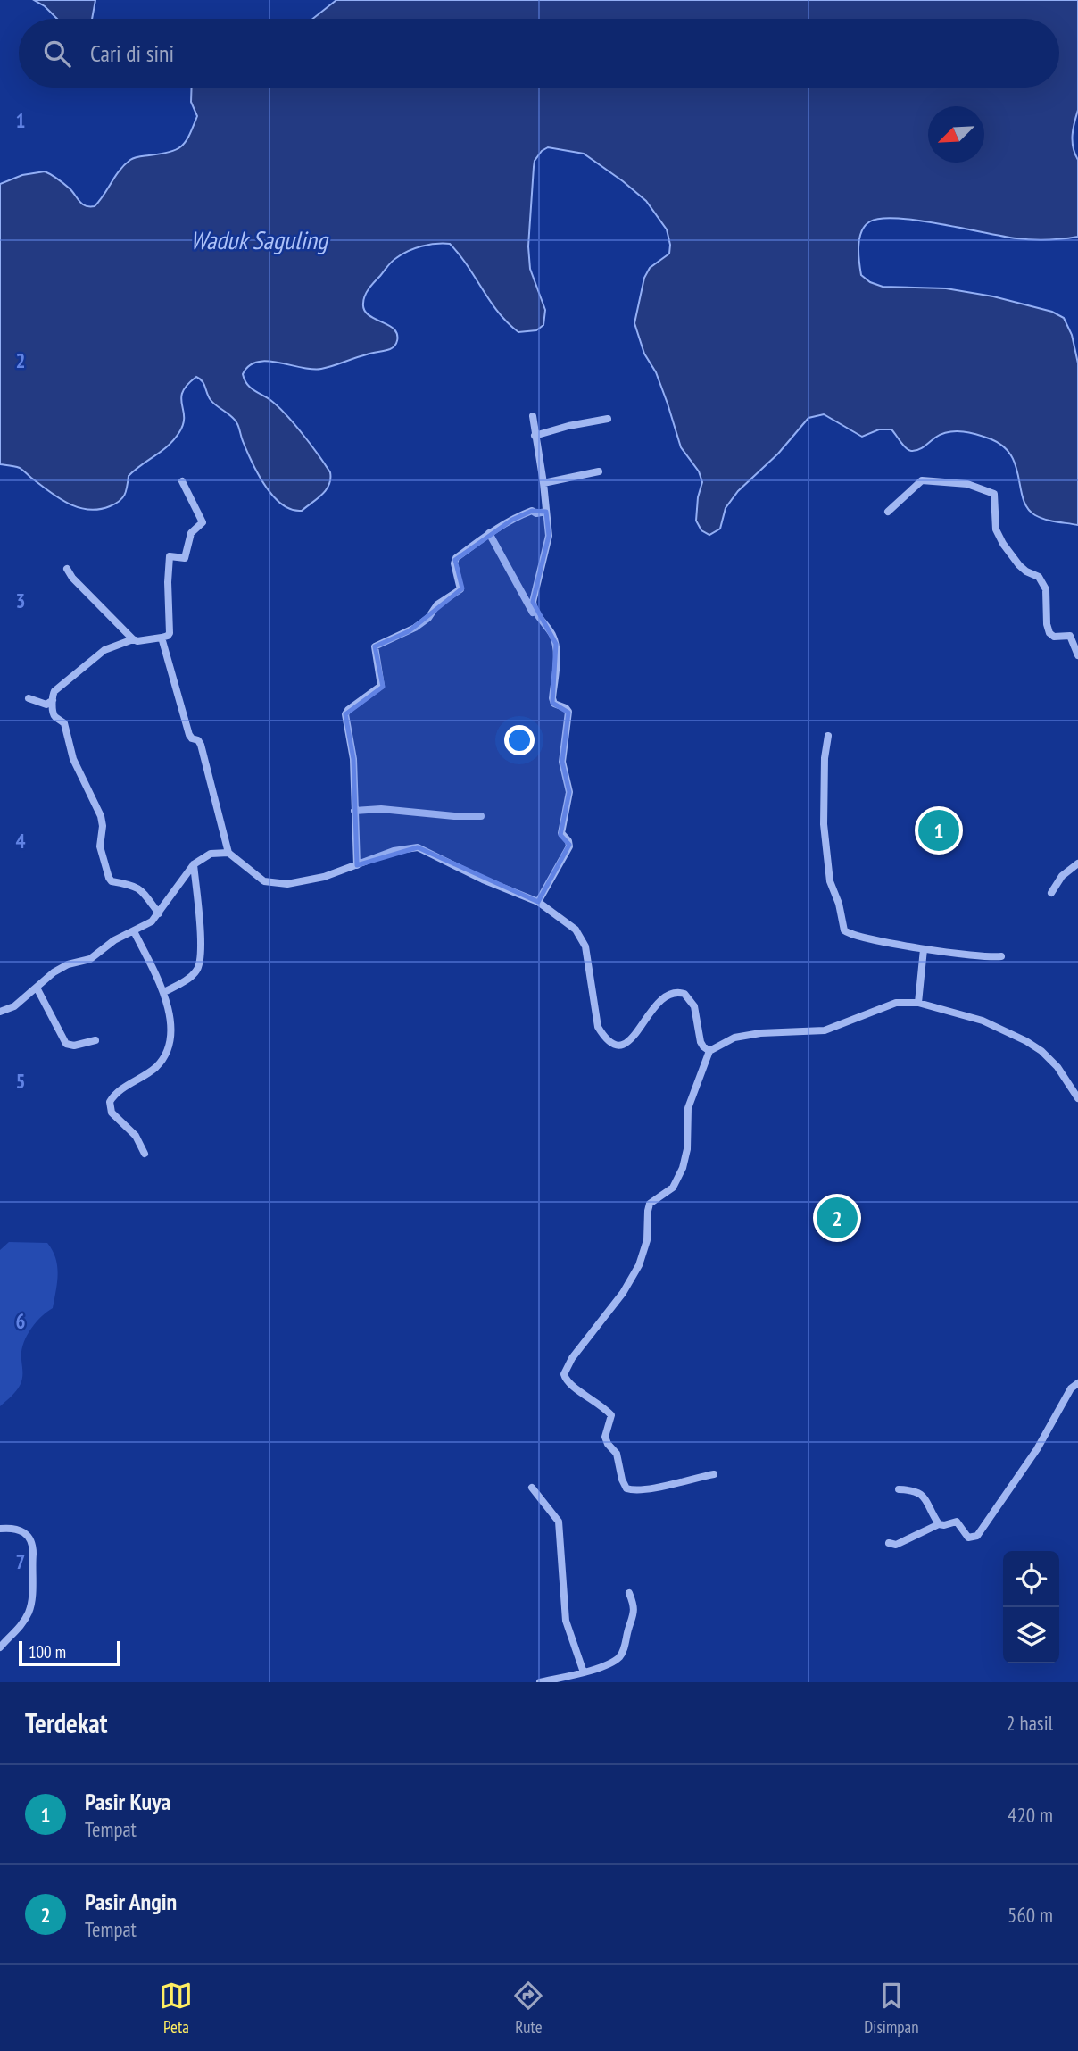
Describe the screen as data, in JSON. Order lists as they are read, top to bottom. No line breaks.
{"water":["Waduk Saguling"],"scale_bar":"100 m","north":"bottom left","page":{"search":"Cari di sini","pins":["1","2"],"scale":"100 m","heading":["Terdekat","2 hasil"],"list":[{"mark":"1","name":"Pasir Kuya","note":"Tempat","value":"420 m"},{"mark":"2","name":"Pasir Angin","note":"Tempat","value":"560 m"}],"nav":["Peta","Rute","Disimpan"]},"grid":{"rows":["1","2","3","4","5","6","7"]}}
